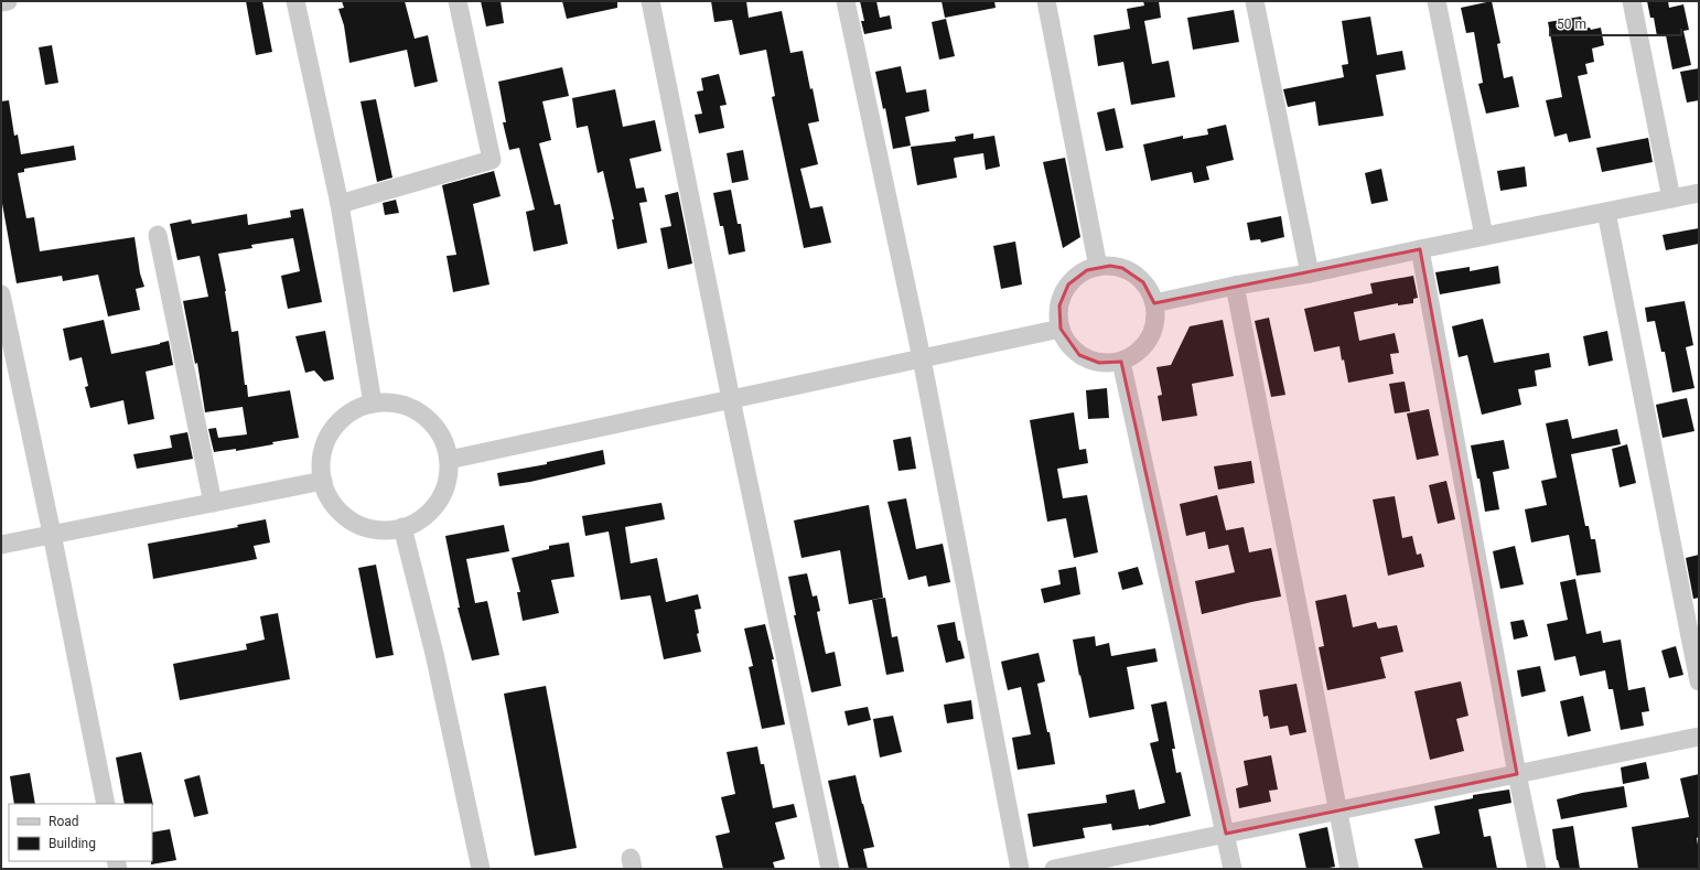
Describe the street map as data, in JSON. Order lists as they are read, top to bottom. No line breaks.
{"legend":["Road","Building"],"scale_bar":"50 m"}
